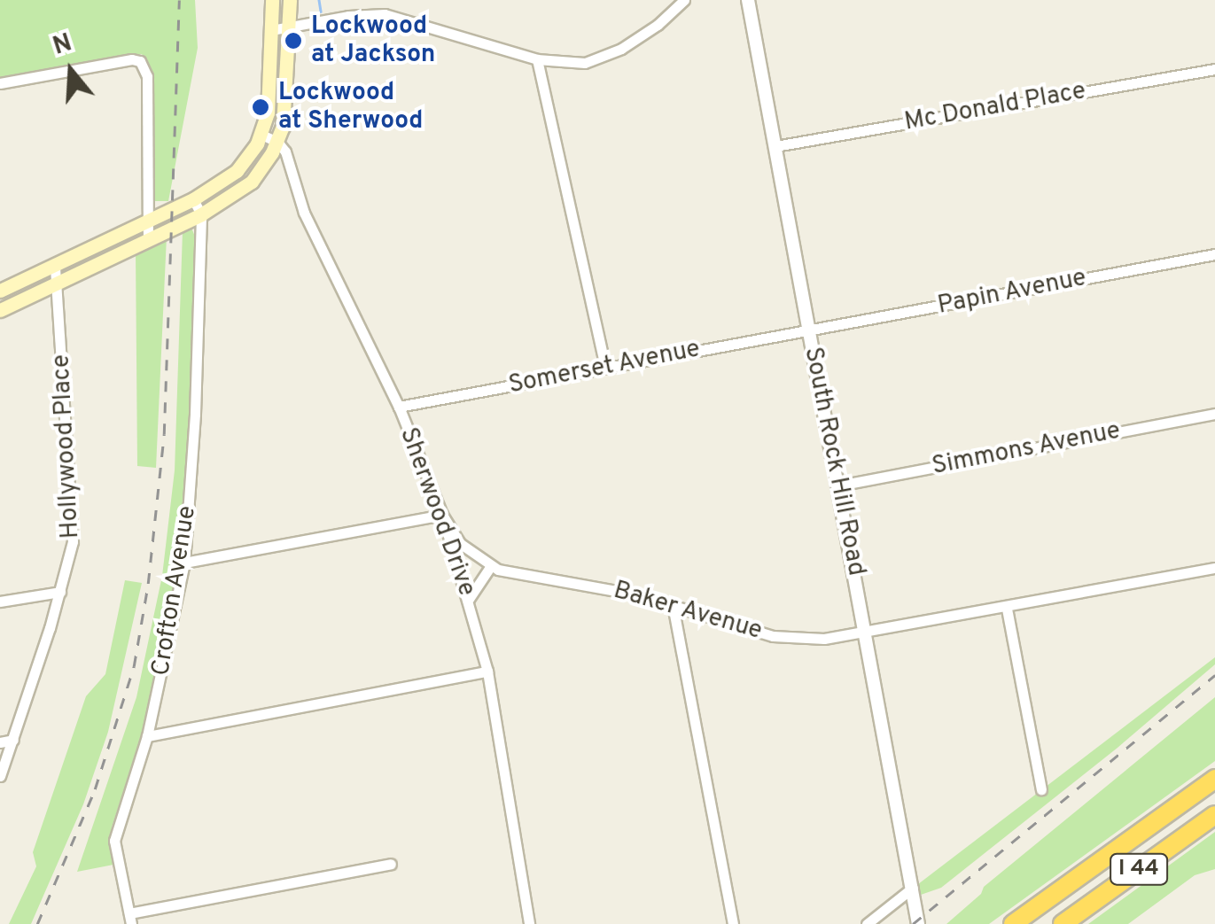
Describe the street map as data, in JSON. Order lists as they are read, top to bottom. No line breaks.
{"streets":{"highway":["I 44"],"street":["Mc Donald Place","Papin Avenue","Somerset Avenue","Hollywood Place","Simmons Avenue","South Rock Hill Road","Sherwood Drive","Crofton Avenue","Baker Avenue"]},"crossings":[["Mc Donald Place","South Rock Hill Road"],["Papin Avenue","Somerset Avenue"],["Papin Avenue","South Rock Hill Road"],["Somerset Avenue","South Rock Hill Road"],["Somerset Avenue","Sherwood Drive"],["Simmons Avenue","South Rock Hill Road"],["South Rock Hill Road","Baker Avenue"]],"places":["Lockwood at Jackson","Lockwood at Sherwood"],"north":"top"}
